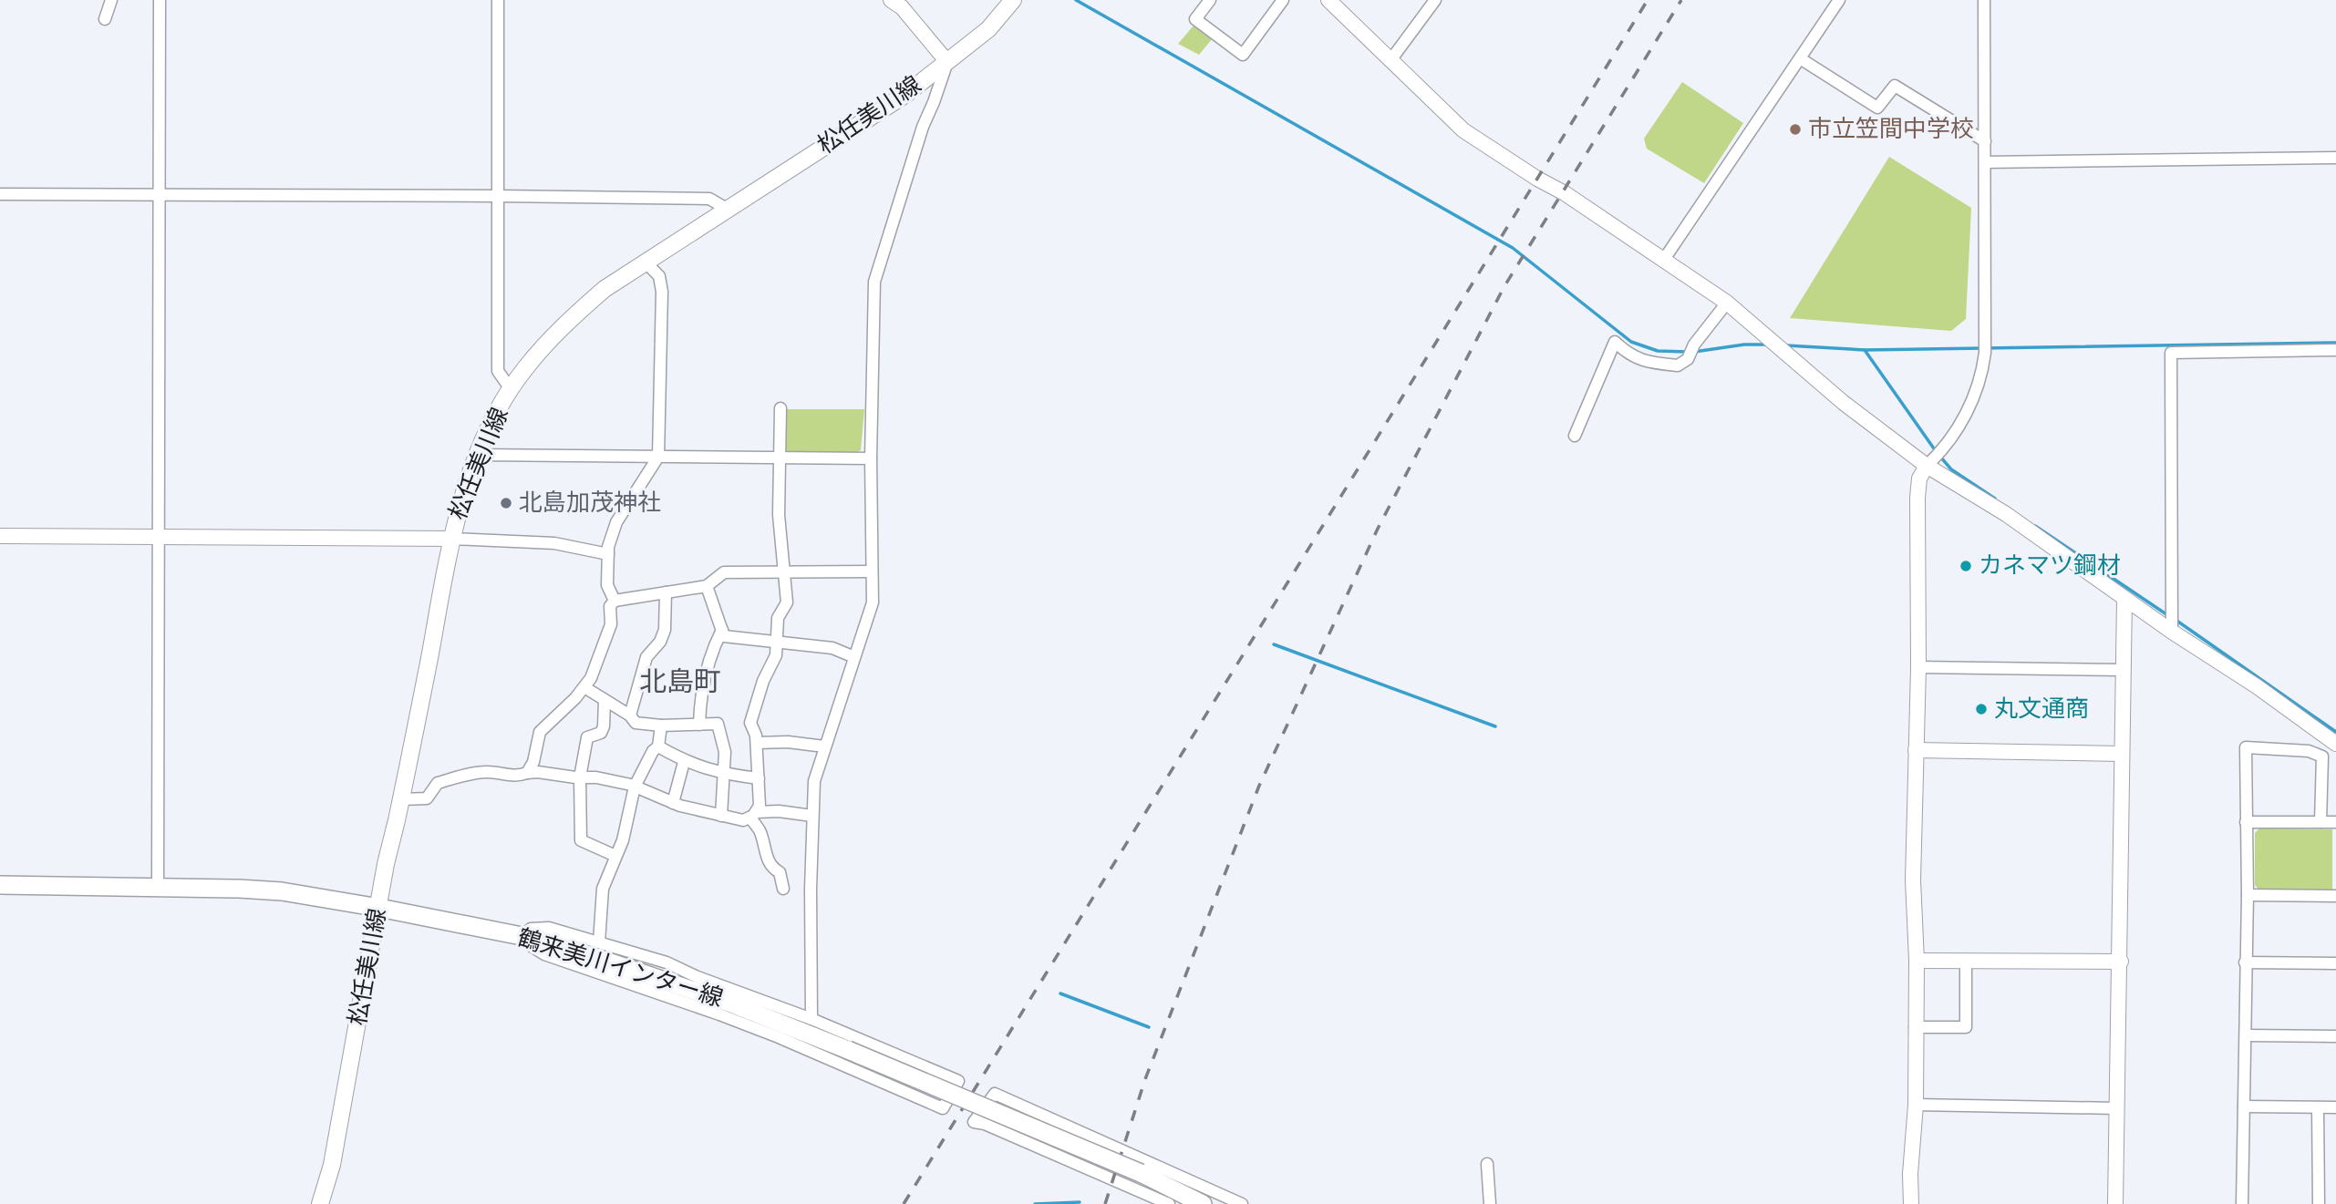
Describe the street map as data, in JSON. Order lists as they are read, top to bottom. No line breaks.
{"streets":{"main road":["松任美川線","鶴来美川インター線"]},"crossings":[["松任美川線","鶴来美川インター線"]],"districts":["北島町"],"places":["市立笠間中学校","北島加茂神社","カネマツ鋼材","丸文通商"]}
